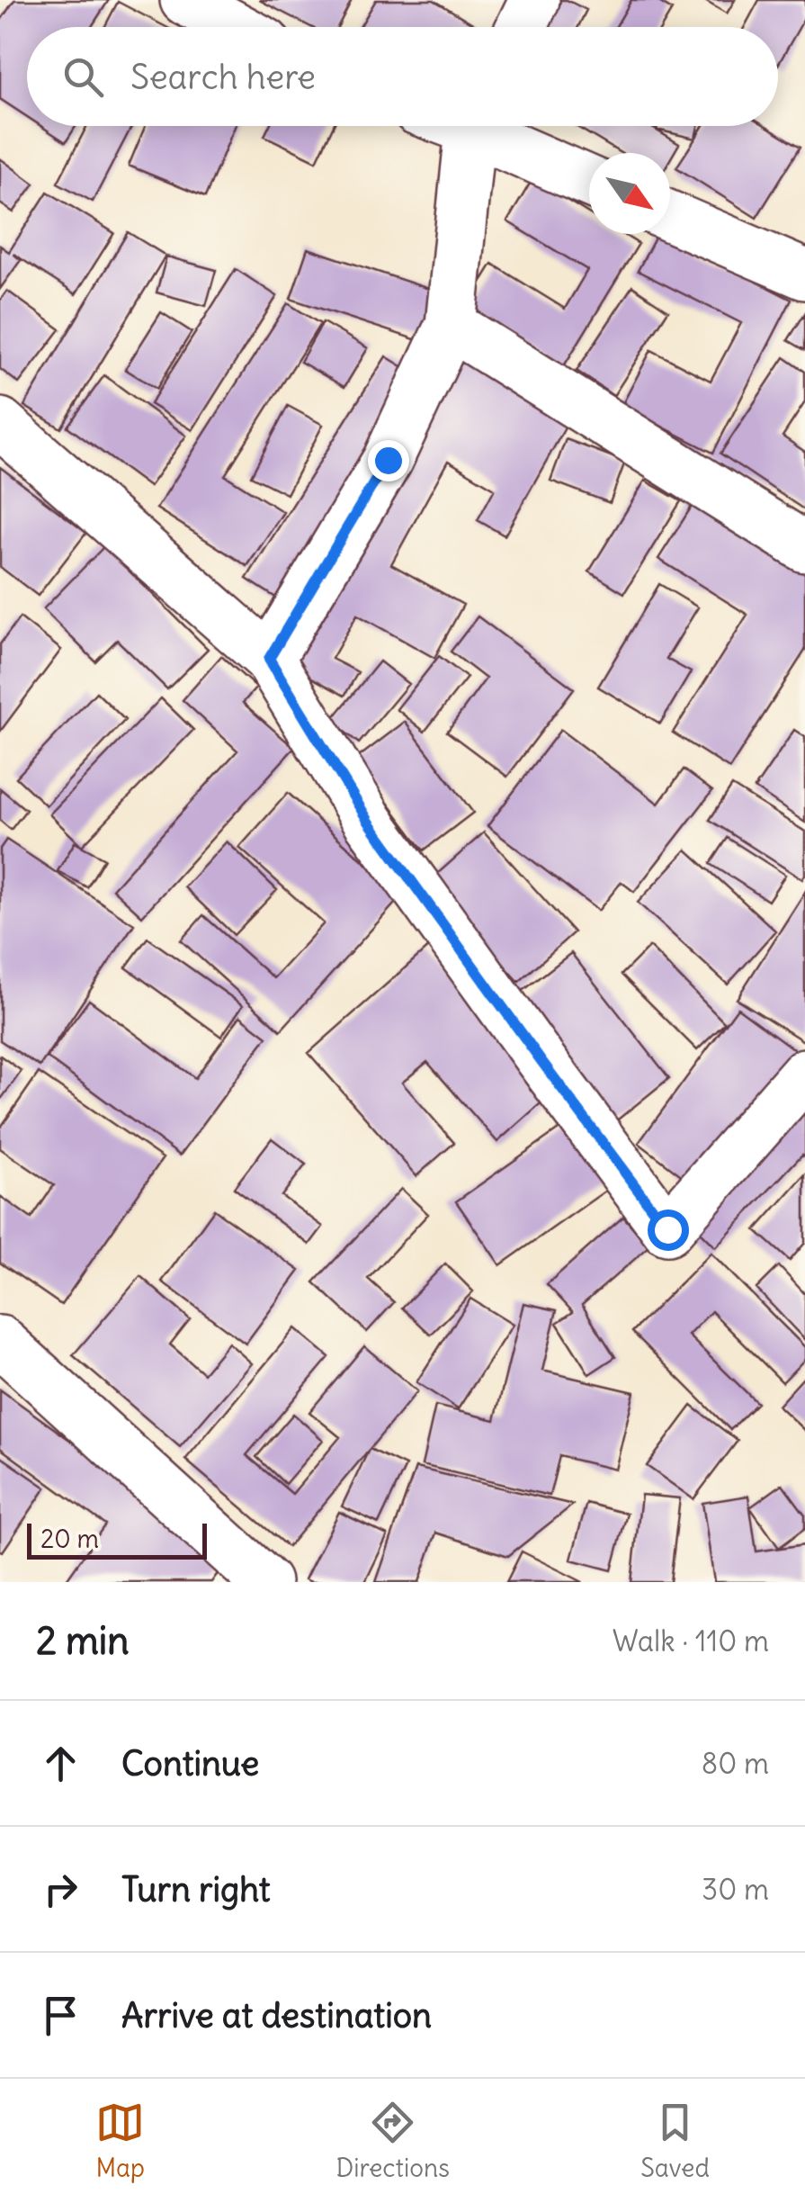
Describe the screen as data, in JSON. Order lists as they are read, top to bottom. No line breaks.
{"scale_bar":"20 m","north":"bottom right","page":{"search":"Search here","scale":"20 m","heading":["2 min","Walk · 110 m"],"list":[["Continue","80 m"],["Turn right","30 m"],"Arrive at destination"],"nav":["Map","Directions","Saved"]}}
